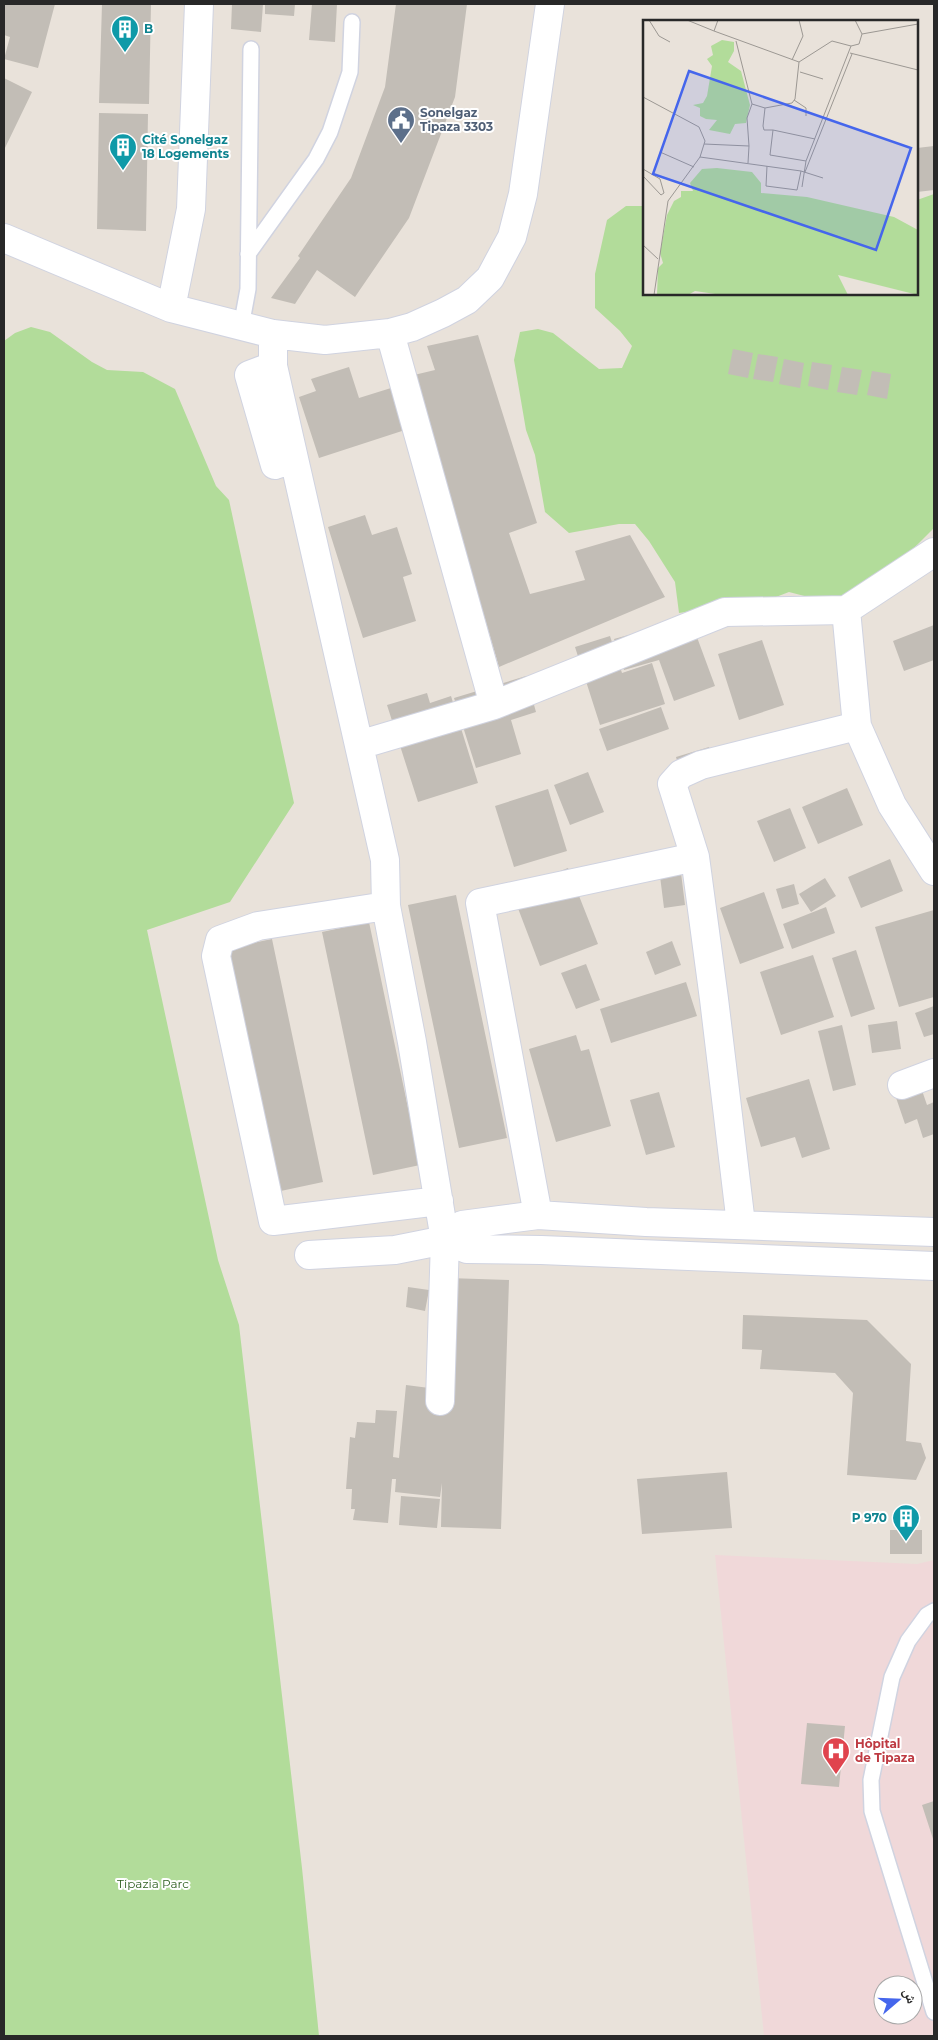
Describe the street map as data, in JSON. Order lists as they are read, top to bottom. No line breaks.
{"parks":["Tipazia Parc"],"places":{"building":["B","Cité Sonelgaz 18 Logements","P 970"],"public building":["Sonelgaz Tipaza 3303"],"hospital":["Hôpital de Tipaza"]},"north":"right"}
